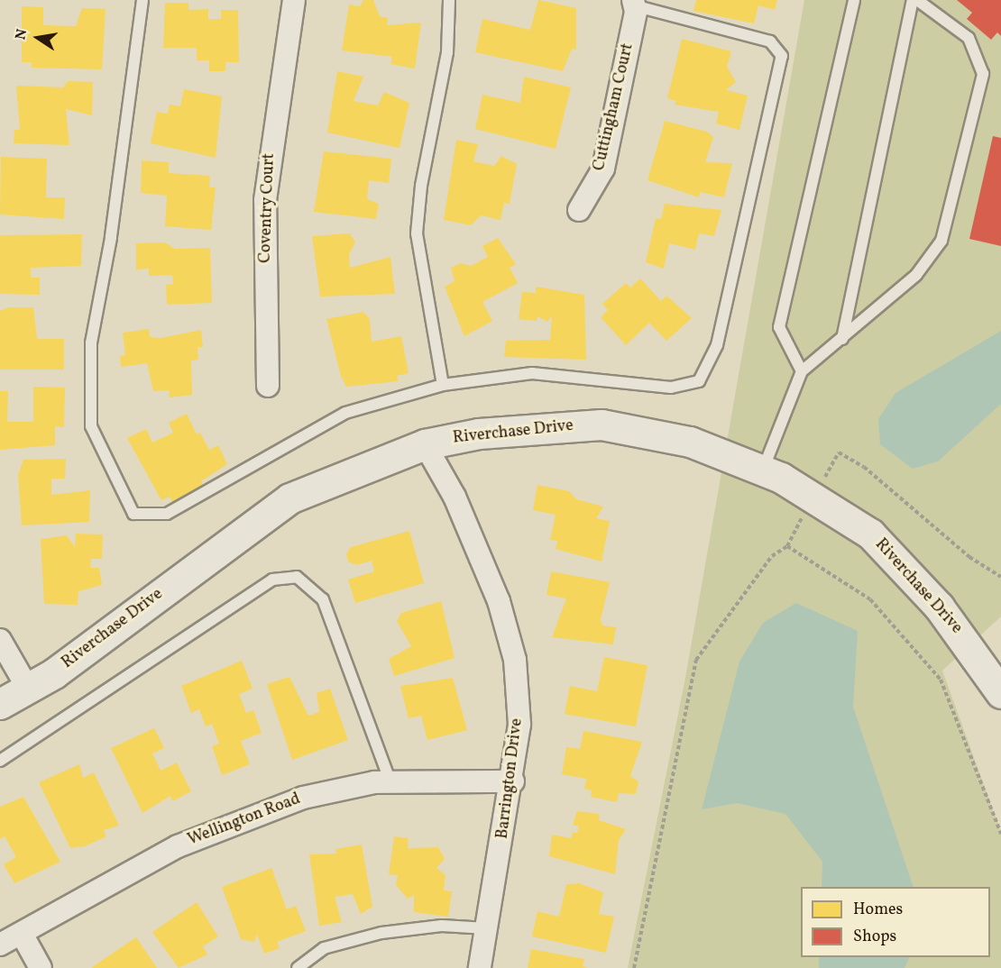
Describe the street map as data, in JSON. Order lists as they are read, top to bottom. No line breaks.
{"streets":{"street":["Cuttingham Court","Coventry Court","Riverchase Drive","Barrington Drive","Wellington Road"]},"crossings":[["Riverchase Drive","Barrington Drive"],["Barrington Drive","Wellington Road"]],"legend":["Homes","Shops"],"north":"left"}
